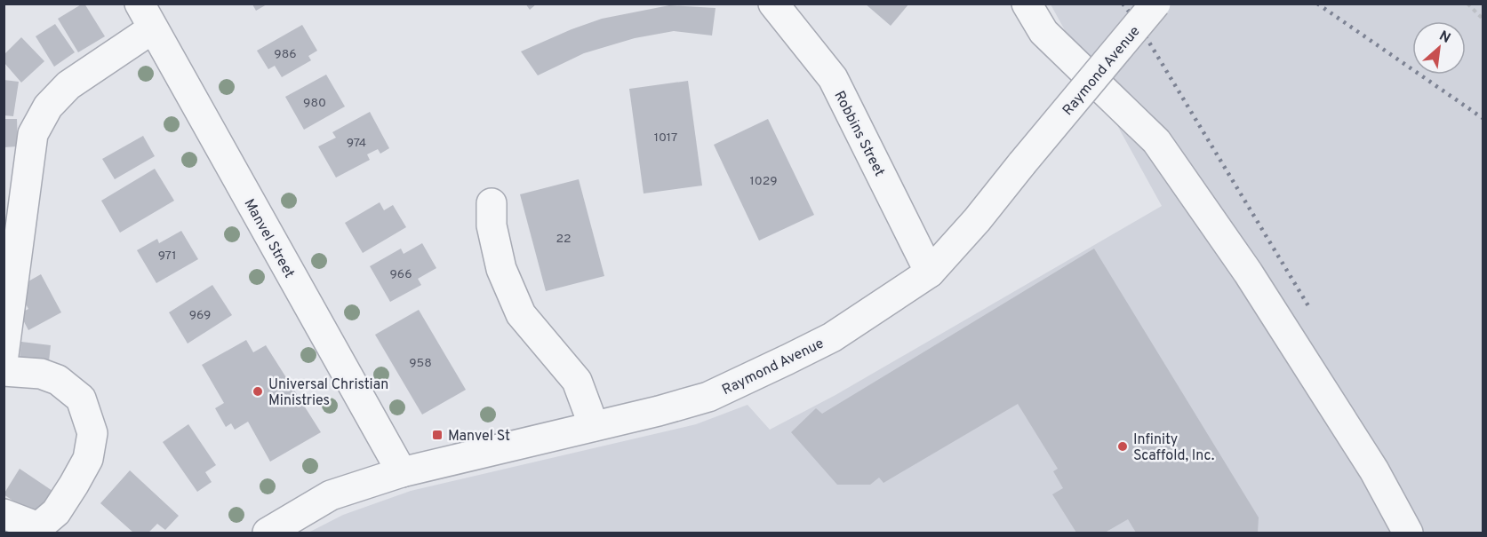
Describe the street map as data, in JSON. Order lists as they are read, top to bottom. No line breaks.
{"streets":{"street":["Raymond Avenue","Robbins Street","Manvel Street"]},"crossings":[["Raymond Avenue","Robbins Street"],["Raymond Avenue","Manvel Street"]],"places":{"other":["Universal Christian Ministries","Infinity Scaffold, Inc."],"transit":["Manvel St"]},"house_numbers":["986","980","1017","974","1029","22","971","966","969","958"],"north":"top right"}
